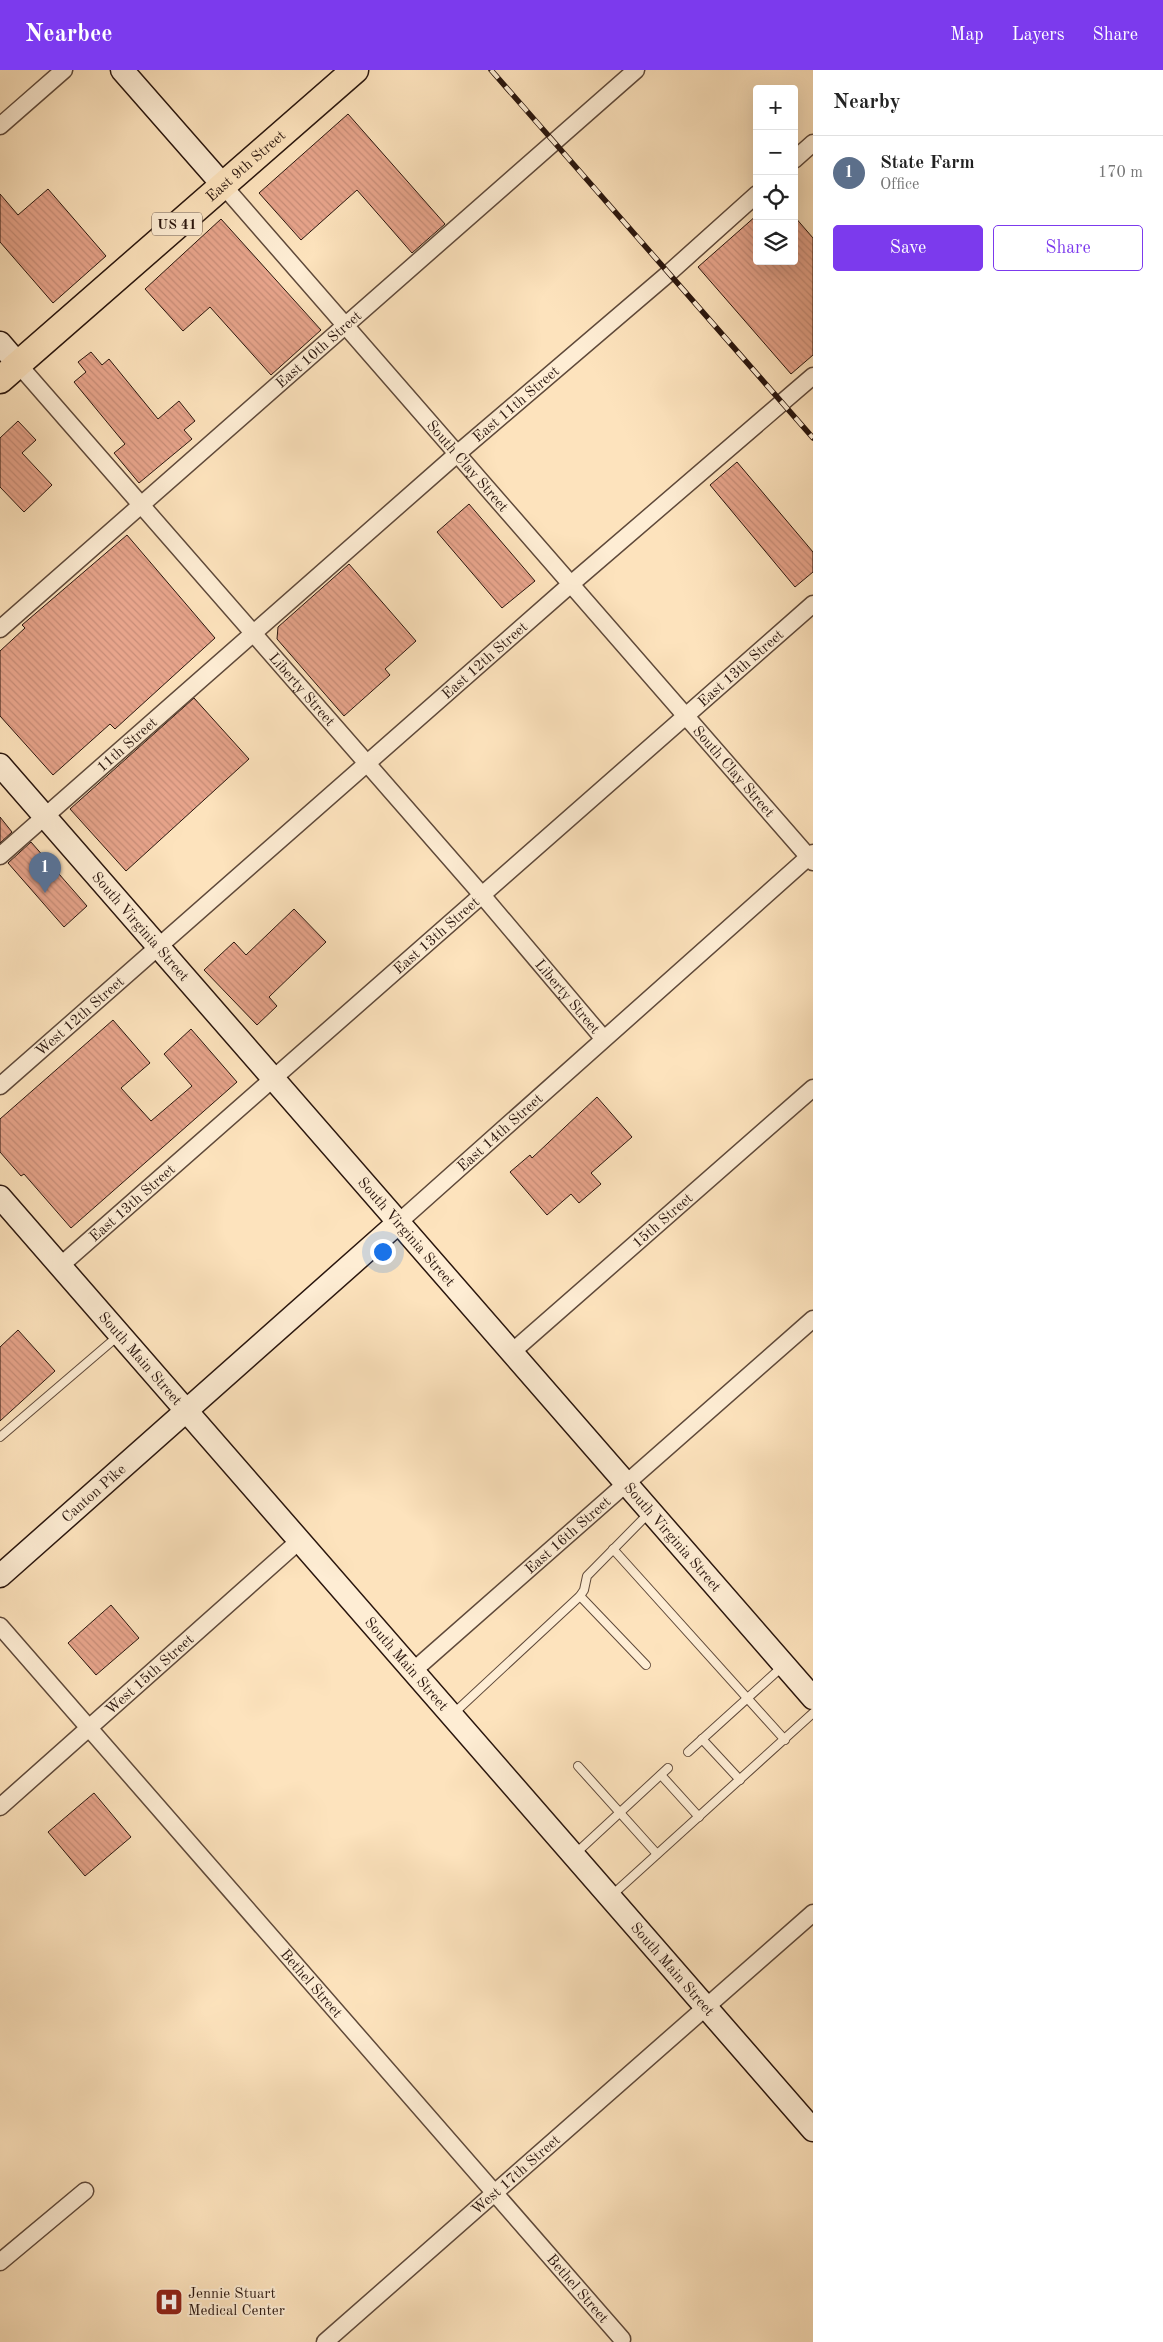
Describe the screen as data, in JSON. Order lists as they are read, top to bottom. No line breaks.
{"streets":{"main road":["East 9th Street","US 41","South Clay Street","Liberty Street","South Virginia Street","East 14th Street","South Main Street","Canton Pike"],"street":["East 10th Street","East 11th Street","East 12th Street","East 13th Street","11th Street","West 12th Street","15th Street","East 16th Street","West 15th Street","Bethel Street","West 17th Street"]},"crossings":[["East 9th Street","South Clay Street"],["East 9th Street","Liberty Street"],["East 10th Street","South Clay Street"],["East 10th Street","Liberty Street"],["East 11th Street","South Clay Street"],["East 11th Street","Liberty Street"],["East 11th Street","11th Street"],["South Clay Street","East 12th Street"],["South Clay Street","East 13th Street"],["South Clay Street","East 14th Street"],["East 12th Street","Liberty Street"],["East 12th Street","South Virginia Street"],["East 12th Street","West 12th Street"],["East 13th Street","Liberty Street"],["East 13th Street","South Virginia Street"],["East 13th Street","South Main Street"],["Liberty Street","11th Street"],["Liberty Street","East 14th Street"],["11th Street","South Virginia Street"],["South Virginia Street","West 12th Street"],["South Virginia Street","East 14th Street"],["South Virginia Street","15th Street"],["South Virginia Street","East 16th Street"],["East 14th Street","South Main Street"],["East 14th Street","Canton Pike"],["South Main Street","Canton Pike"],["South Main Street","East 16th Street"],["South Main Street","West 15th Street"],["South Main Street","West 17th Street"],["West 15th Street","Bethel Street"],["Bethel Street","West 17th Street"]],"places":{"hospital":["Jennie Stuart Medical Center"]},"page":{"header":"Nearbee","nav":["Map","Layers","Share"],"heading":"Nearby","map_buttons":["+","−"],"list":[{"mark":"1","name":"State Farm","note":"Office","value":"170 m"}],"buttons":["Save","Share"],"pins":"1"}}
